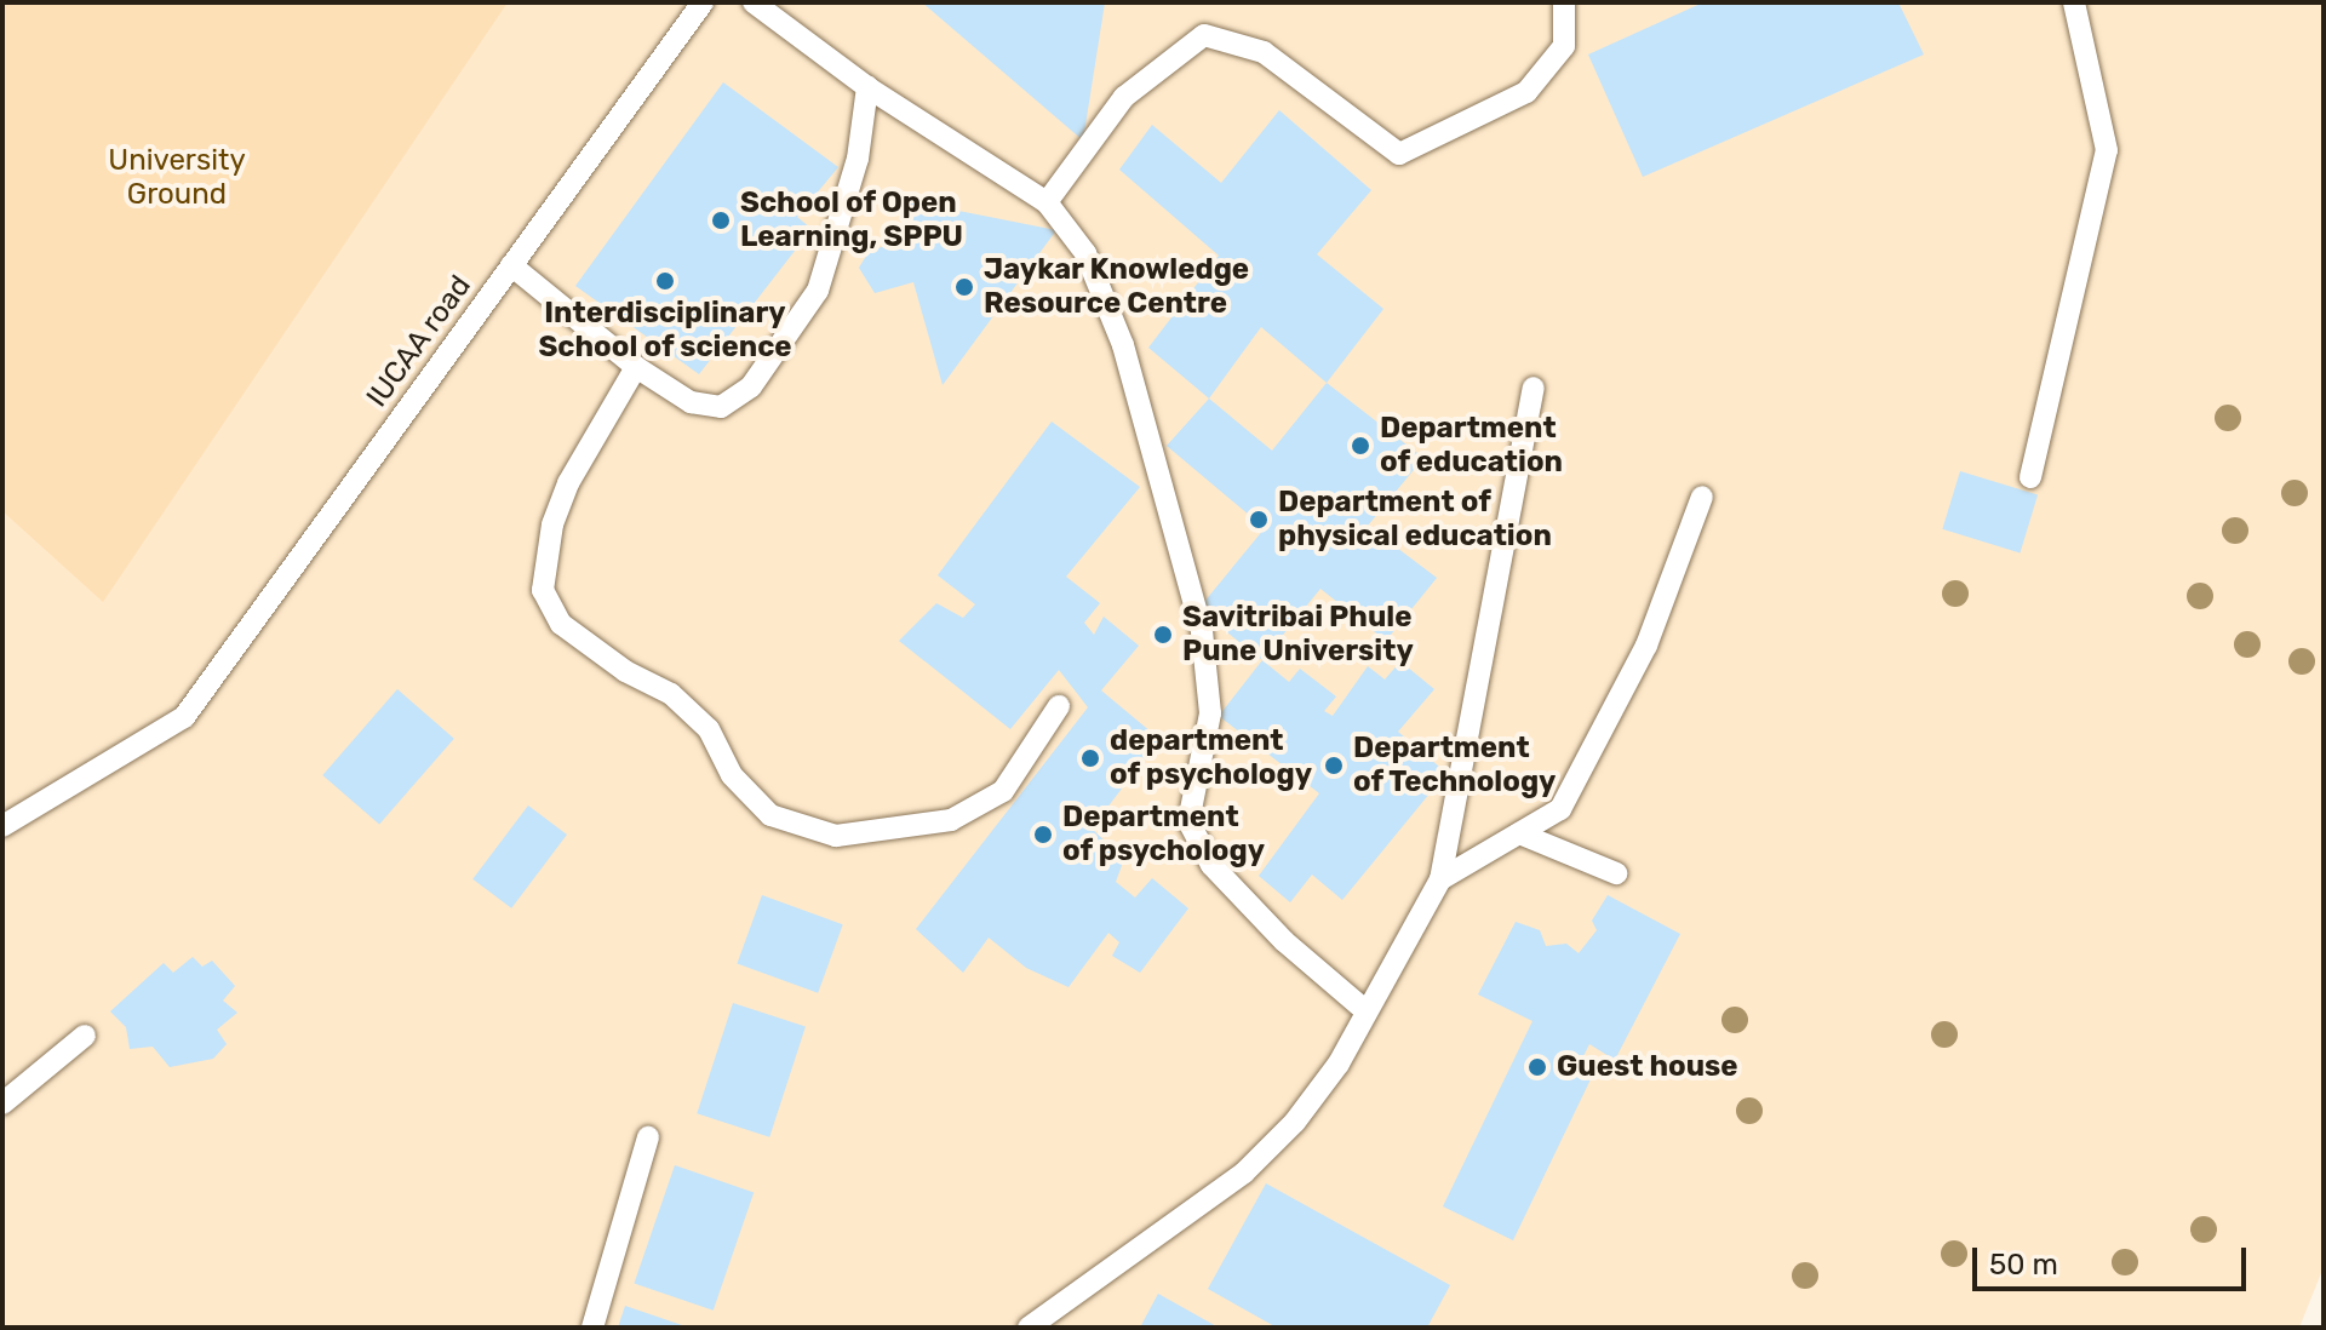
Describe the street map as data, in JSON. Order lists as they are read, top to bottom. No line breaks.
{"streets":{"lane":["IUCAA road"]},"parks":["University Ground"],"places":["School of Open Learning, SPPU","Interdisciplinary School of science","Jaykar Knowledge Resource Centre","Department of education","Department of physical education","Savitribai Phule Pune University","department of psychology","Department of Technology","Department of psychology","Guest house"],"scale_bar":"50 m"}
